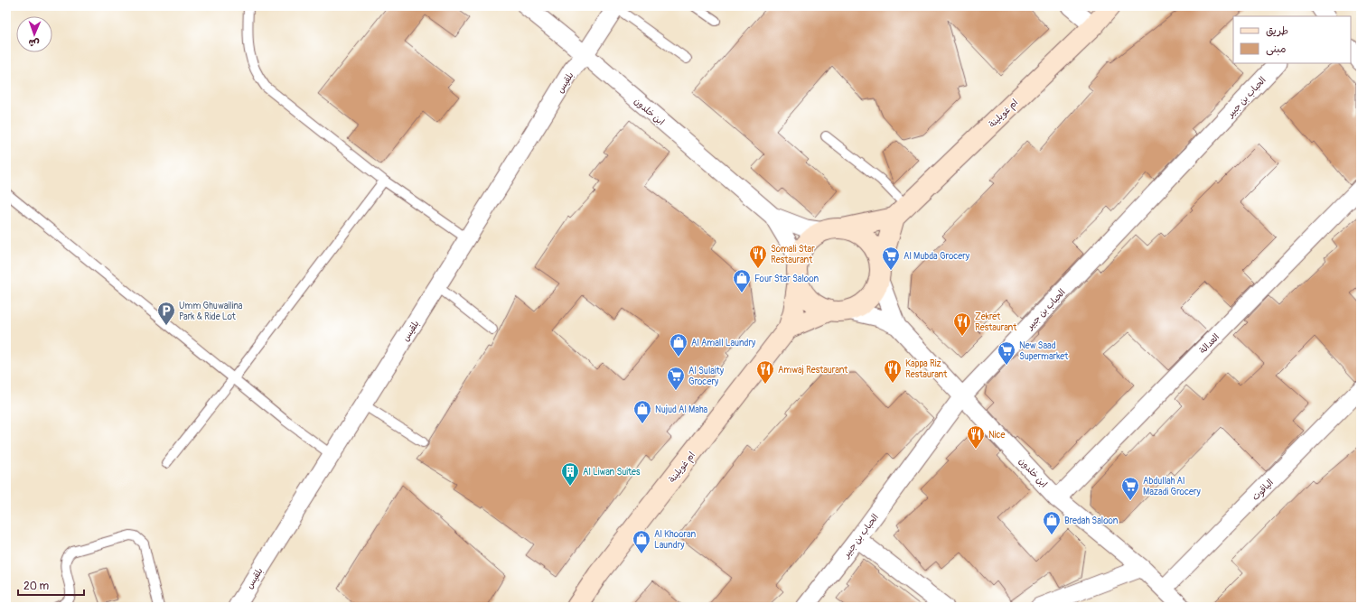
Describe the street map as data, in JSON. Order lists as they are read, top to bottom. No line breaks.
{"streets":{"street":["بلقيس","الحباب بن جبير","ابن خلدون","ام غويلينة","العدالة","الياقوت"]},"crossings":[["بلقيس","ابن خلدون"],["الحباب بن جبير","ابن خلدون"],["ابن خلدون","ام غويلينة"],["ابن خلدون","العدالة"],["ابن خلدون","الياقوت"]],"places":{"restaurant":["Somali Star Restaurant","Zekret Restaurant","Kappa Riz Restaurant","Amwaj Restaurant","Nice"],"supermarket":["Al Mubda Grocery","New Saad Supermarket","Al Sulaity Grocery","Abdullah Al Mazadi Grocery"],"shop":["Four Star Saloon","Al Amall Laundry","Nujud Al Maha","Bredah Saloon","Al Khooran Laundry"],"parking":["Umm Ghuwailina Park & Ride Lot"],"building":["Al Liwan Suites"]},"legend":["طريق","مبنى"],"scale_bar":"20 m","north":"bottom"}
